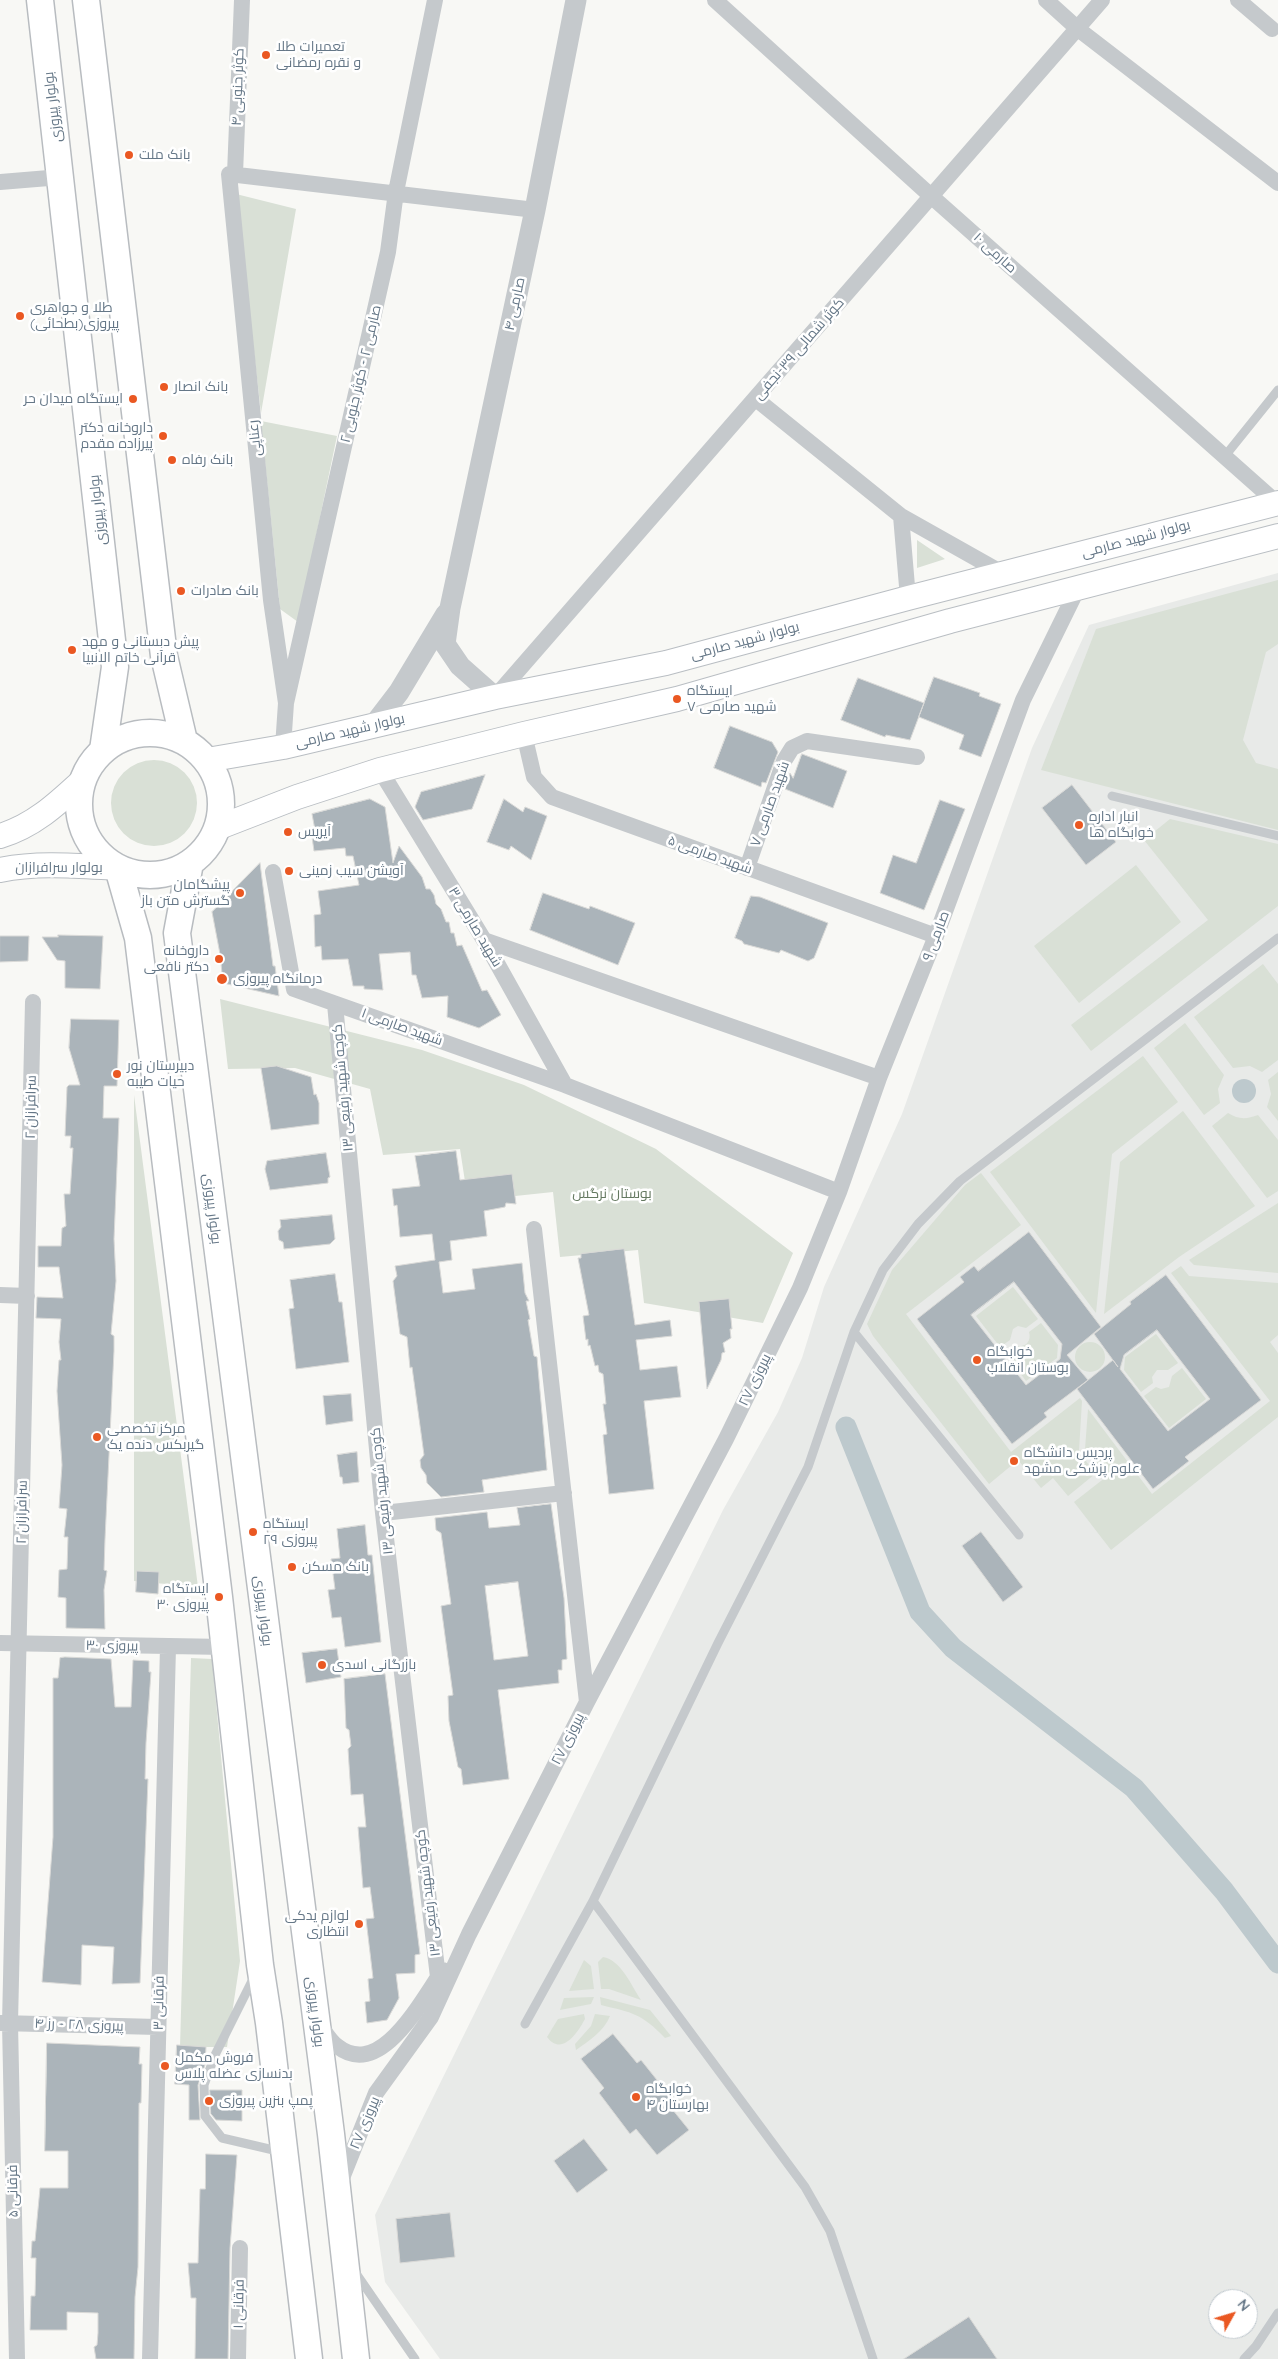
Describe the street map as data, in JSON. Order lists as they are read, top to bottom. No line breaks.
{"streets":{"main road":["بولوار پیروزی","بولوار شهید صارمی","بولوار سرافرازان"],"street":["کوثر جنوبی ۴","صارمی ۱۰","صارمی ۴","کوثر شمالی ۳۹-نجفی","صارمی ۲ - کوثر جنوبی ۲","رعناپی","شهید صارمی ۷","شهید صارمی ۵","شهید صارمی ۳","صارمی ۹","شهید صارمی ۱","کوچه شهید رفیعی ۱۳","سرافرازان ۲","پیروزی ۲۷","پیروزی ۳۰","فرقانی ۳","پیروزی ۲۸ - رز ۴","فرقانی ۵","فرقانی ۱"]},"crossings":[["کوثر جنوبی ۴","رعناپی"],["بولوار پیروزی","بولوار شهید صارمی"],["بولوار پیروزی","بولوار سرافرازان"],["بولوار پیروزی","پیروزی ۲۷"],["صارمی ۱۰","کوثر شمالی ۳۹-نجفی"],["صارمی ۱۰","بولوار شهید صارمی"],["صارمی ۴","کوثر شمالی ۳۹-نجفی"],["صارمی ۴","بولوار شهید صارمی"],["کوثر شمالی ۳۹-نجفی","بولوار شهید صارمی"],["صارمی ۲ - کوثر جنوبی ۲","رعناپی"],["صارمی ۲ - کوثر جنوبی ۲","بولوار شهید صارمی"],["بولوار شهید صارمی","بولوار سرافرازان"],["شهید صارمی ۷","شهید صارمی ۵"],["شهید صارمی ۵","صارمی ۹"],["شهید صارمی ۳","شهید صارمی ۱"],["صارمی ۹","شهید صارمی ۱"],["صارمی ۹","پیروزی ۲۷"],["شهید صارمی ۱","کوچه شهید رفیعی ۱۳"],["سرافرازان ۲","پیروزی ۳۰"],["سرافرازان ۲","پیروزی ۲۸ - رز ۴"],["سرافرازان ۲","فرقانی ۵"],["پیروزی ۳۰","فرقانی ۳"],["فرقانی ۳","پیروزی ۲۸ - رز ۴"],["پیروزی ۲۸ - رز ۴","فرقانی ۵"]],"parks":["بوستان نرگس"],"places":["تعمیرات طلا و نقره رمضانی","بانک ملت","طلا و جواهری پیروزی(بطحائی)","بانک انصار","ایستگاه میدان حر","داروخانه دکتر پیرزاده مقدم","بانک رفاه","بانک صادرات","پیش دبستانی و مهد قرآنی خاتم الانبیا","ایستگاه شهید صارمی ۷","انبار اداره خوابگاه ها","آیریس","آویشن سیب زمینی","پیشگامان گسترش متن باز","داروخانه دکتر نافعی","درمانگاه پیروزی","دبیرستان نور حیات طیبه","خوابگاه بوستان انقلاب","مرکز تخصصی گیربکس دنده یک","پردیس دانشگاه علوم پزشکی مشهد","ایستگاه پیروزی ۲۹","بانک مسکن","ایستگاه پیروزی ۳۰","بازرگانی اسدی","لوازم یدکی انتظاری","فروش مکمل بدنسازی عضله پلاس","خوابگاه بهارستان ۴","پمپ بنزین پیروزی"],"north":"top right"}
